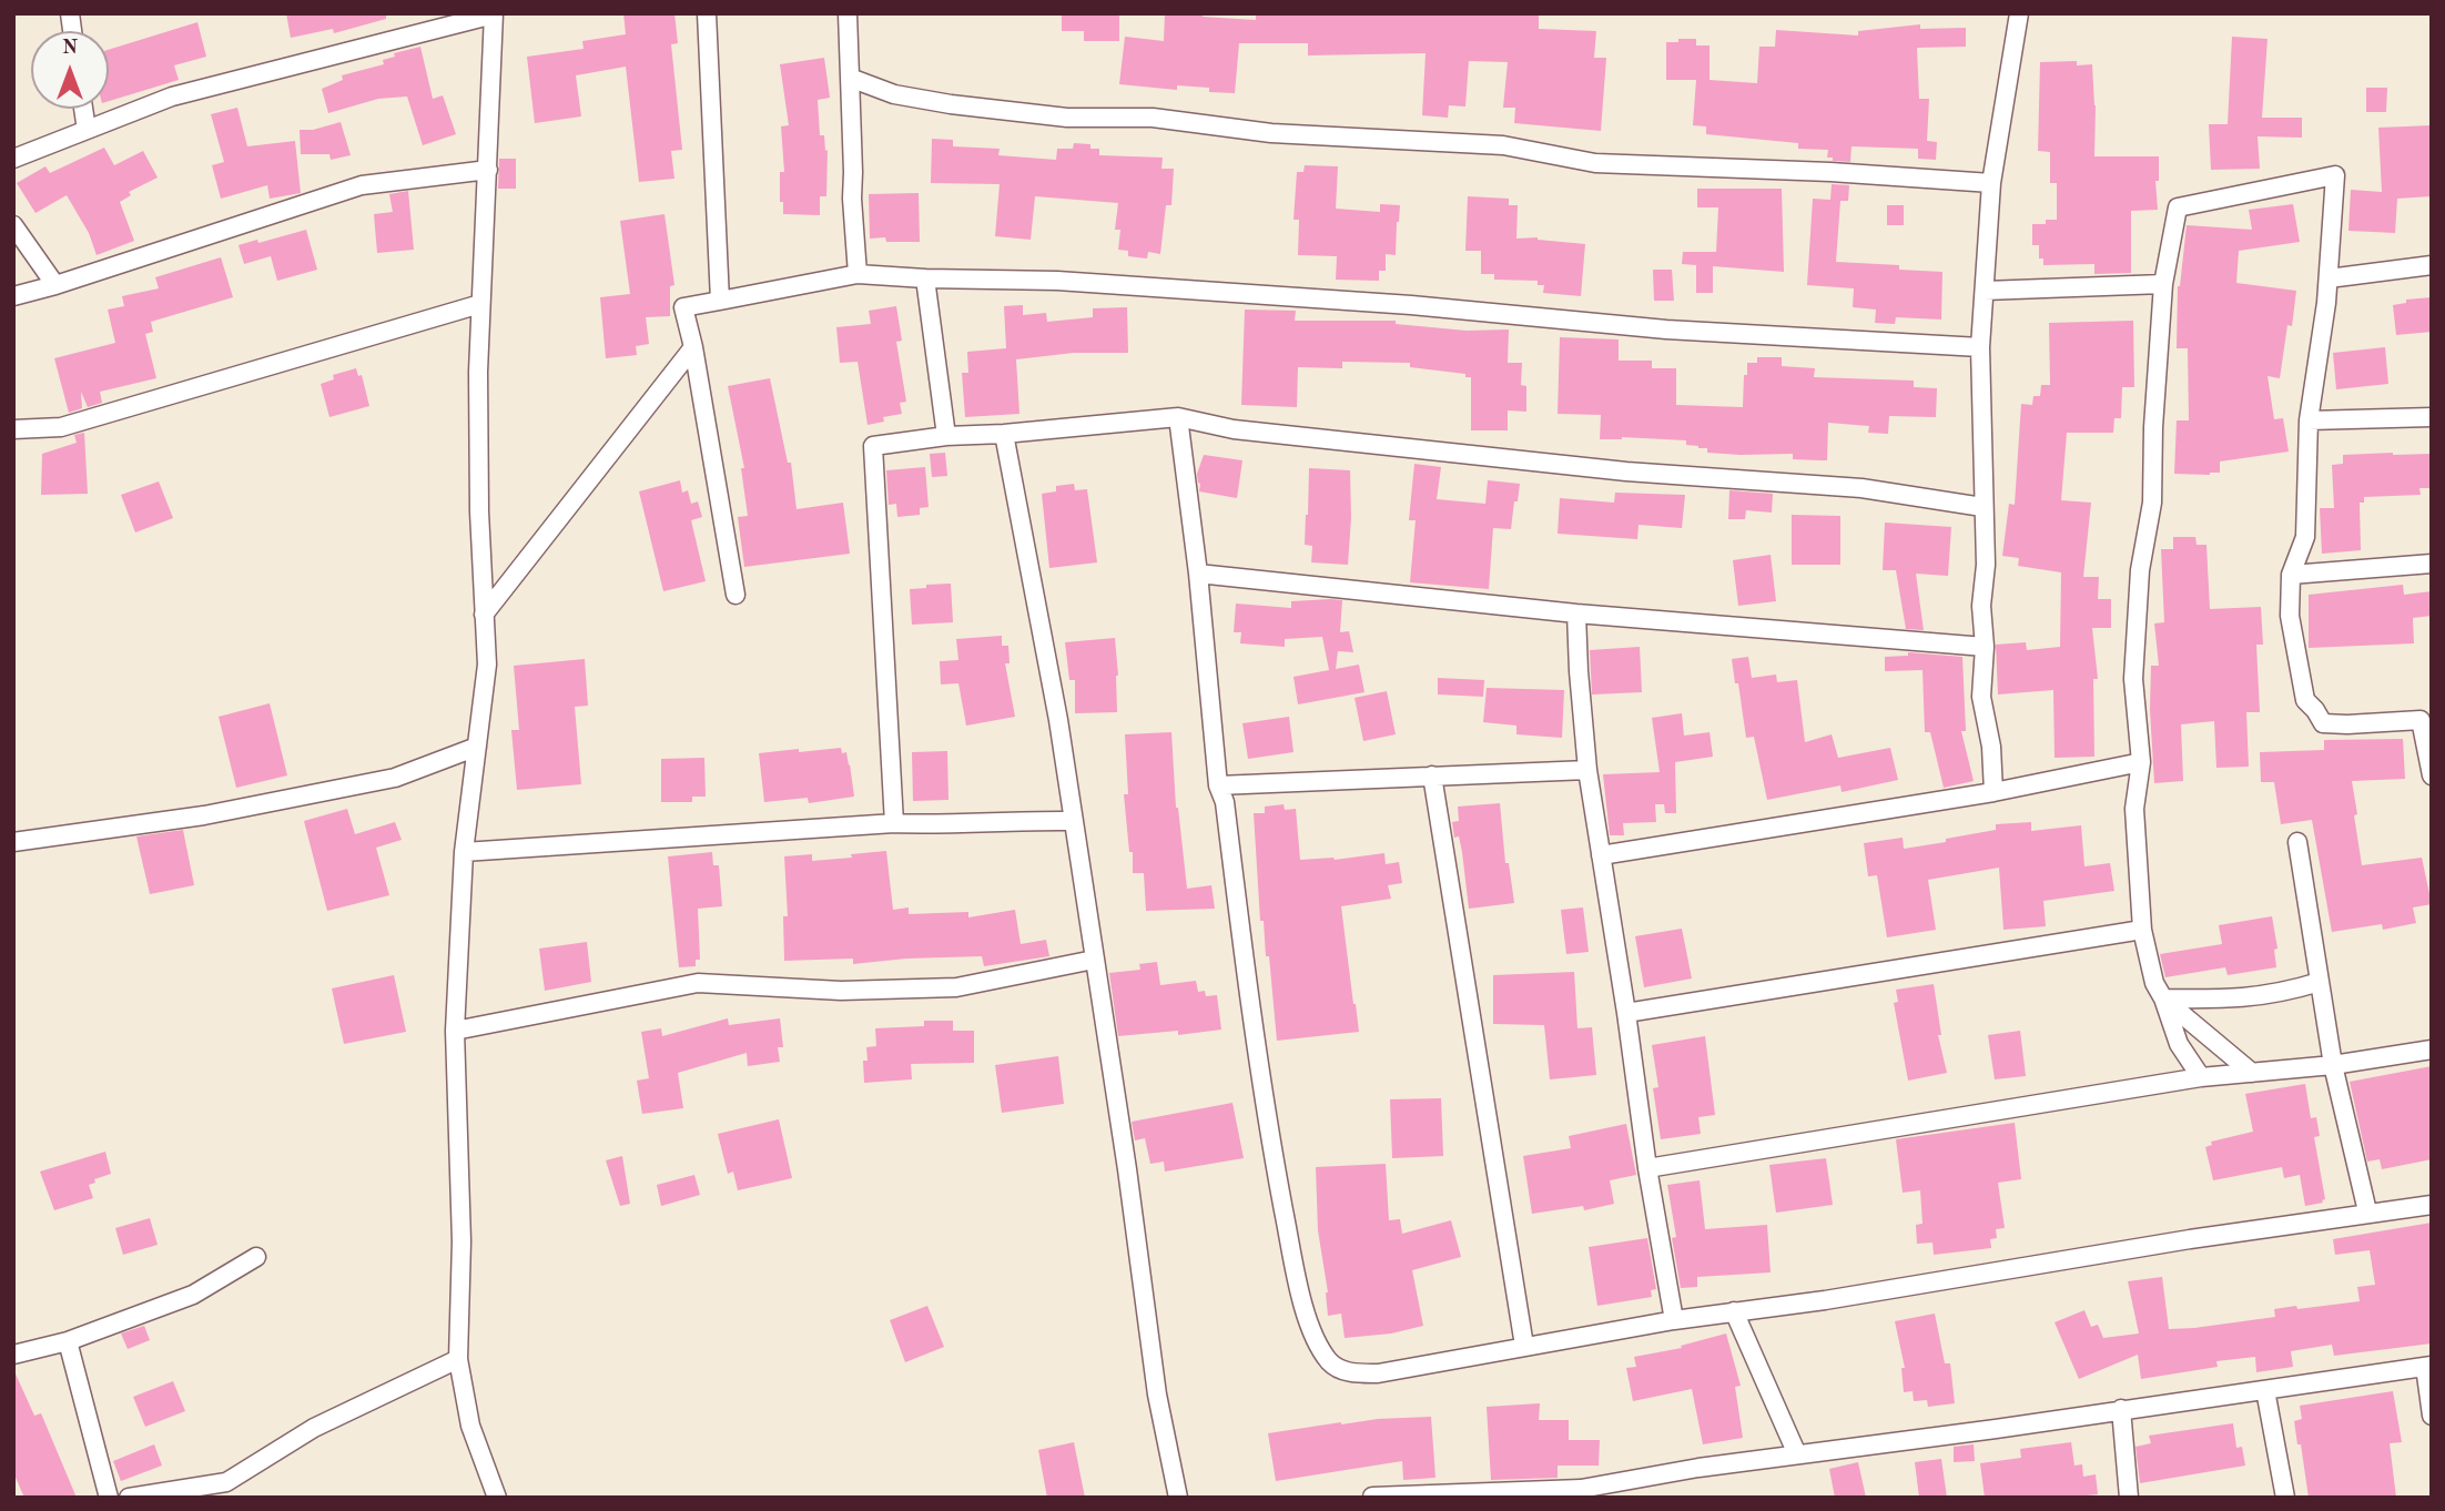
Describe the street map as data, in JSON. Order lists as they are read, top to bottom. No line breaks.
{"north":"top"}
